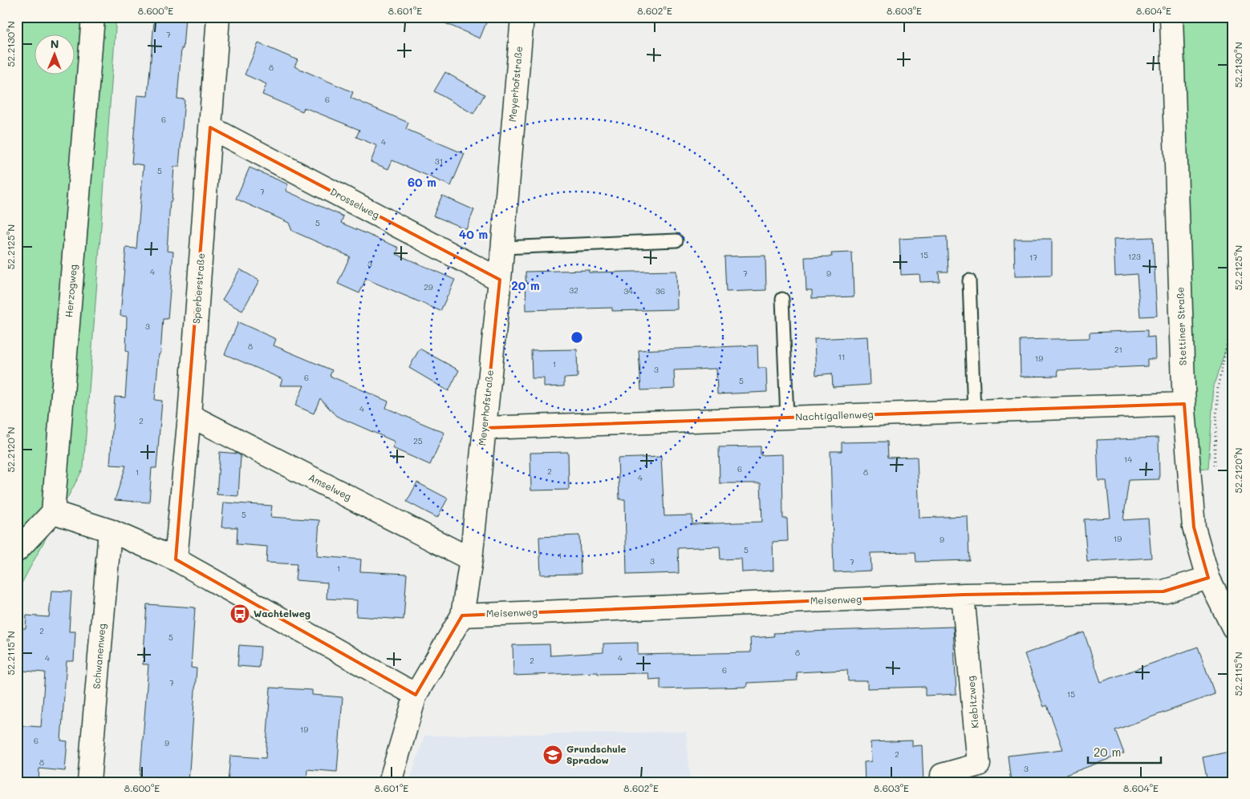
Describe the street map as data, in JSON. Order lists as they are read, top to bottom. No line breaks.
{"streets":{"street":["Meyerhofstraße","Drosselweg","Sperberstraße","Herzogweg","Stettiner Straße","Nachtigallenweg","Amselweg","Meisenweg","Schwanenweg","Kiebitzweg"]},"crossings":[["Meyerhofstraße","Drosselweg"],["Meyerhofstraße","Nachtigallenweg"],["Meyerhofstraße","Amselweg"],["Meyerhofstraße","Meisenweg"],["Drosselweg","Sperberstraße"],["Sperberstraße","Amselweg"],["Stettiner Straße","Nachtigallenweg"],["Stettiner Straße","Meisenweg"],["Meisenweg","Kiebitzweg"]],"places":{"bus stop":["Wachtelweg"],"school or university":["Grundschule Spradow"]},"house_numbers":["7","8","6","6","4","31","5","7","5","15","123","17","3","4","7","9","29","32","34","36","3","8","21","11","19","1","3","6","5","4","2","25","14","6","2","1","8","4","5","19","9","5","1","3","7","1","2","5","8","4","4","2","6","7","15","19","6","9","2","8","3"],"scale_bar":"20 m","north":"top","coordinates":["8.600°E","8.601°E","8.602°E","8.603°E","8.604°E","52.2130°N","52.2125°N","52.2120°N","52.2115°N"],"rings":["60 m","40 m","20 m"]}
